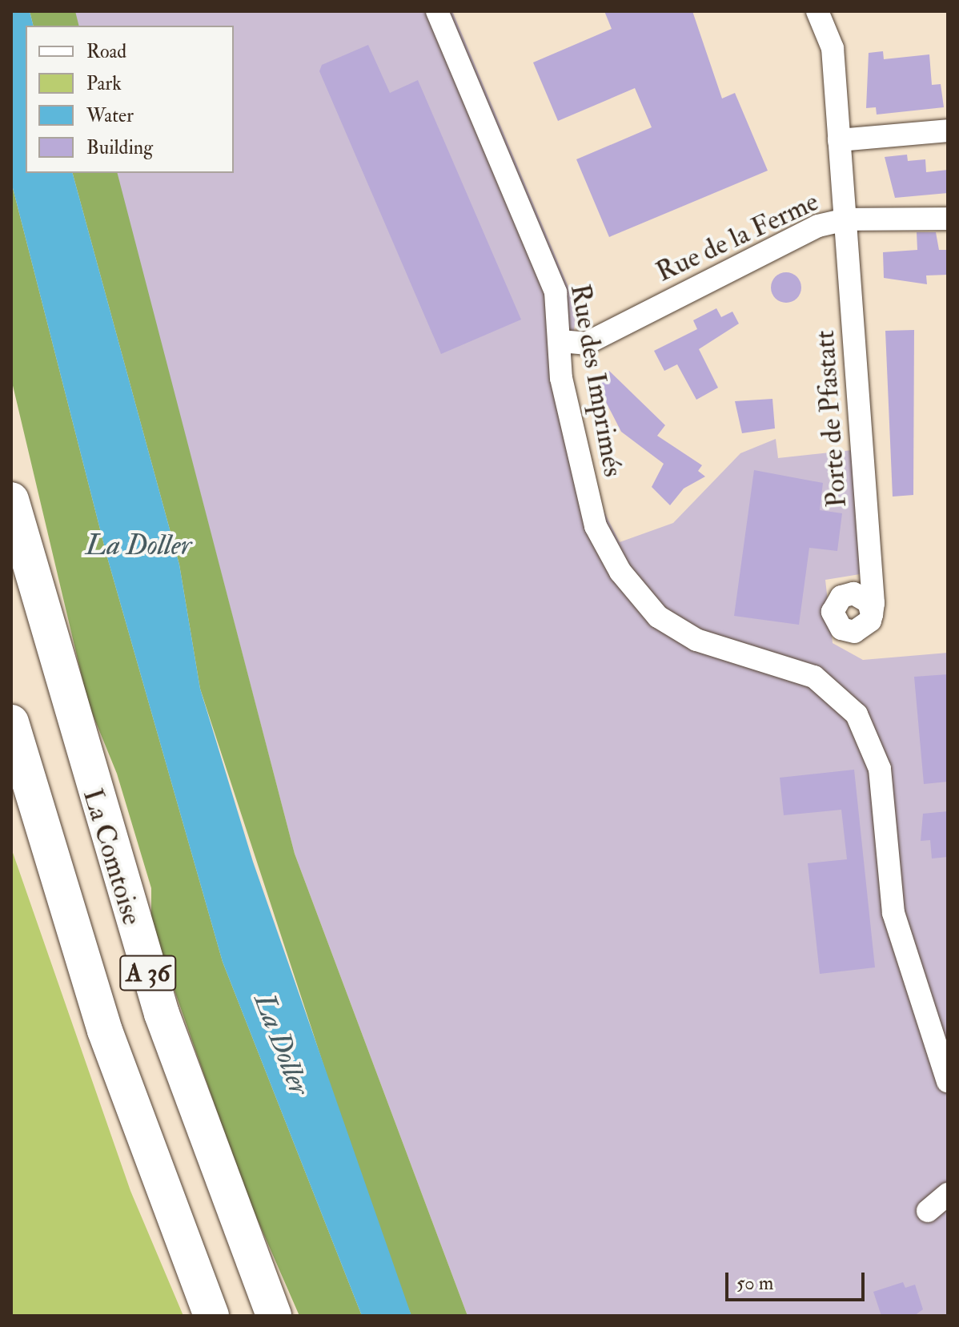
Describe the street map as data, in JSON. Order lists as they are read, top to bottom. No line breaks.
{"streets":{"highway":["La Comtoise","A 36"],"street":["Rue de la Ferme","Rue des Imprimés","Porte de Pfastatt"]},"crossings":[["Rue de la Ferme","Rue des Imprimés"],["Rue de la Ferme","Porte de Pfastatt"]],"water":["La Doller"],"legend":["Road","Park","Water","Building"],"scale_bar":"50 m"}
